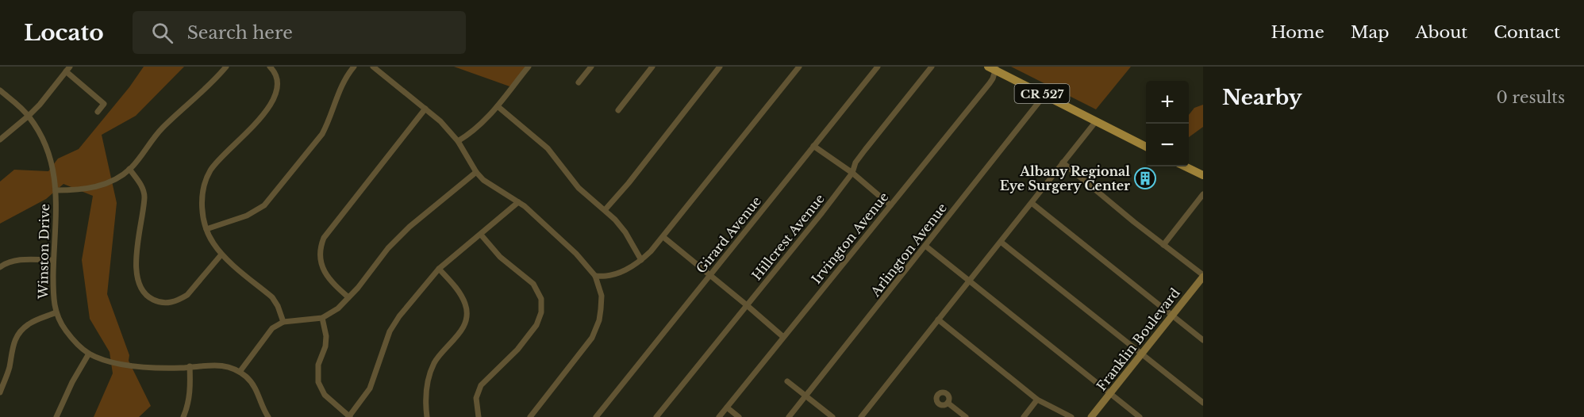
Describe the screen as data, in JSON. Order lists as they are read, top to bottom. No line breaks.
{"streets":{"main road":["CR 527"],"street":["Girard Avenue","Hillcrest Avenue","Irvington Avenue","Arlington Avenue","Winston Drive","Franklin Boulevard"]},"crossings":[["CR 527","Irvington Avenue"],["CR 527","Arlington Avenue"]],"places":{"building":["Albany Regional Eye Surgery Center"]},"page":{"header":"Locato","search":"Search here","nav":["Home","Map","About","Contact"],"heading":["Nearby","0 results"],"map_buttons":["+","−"]}}
